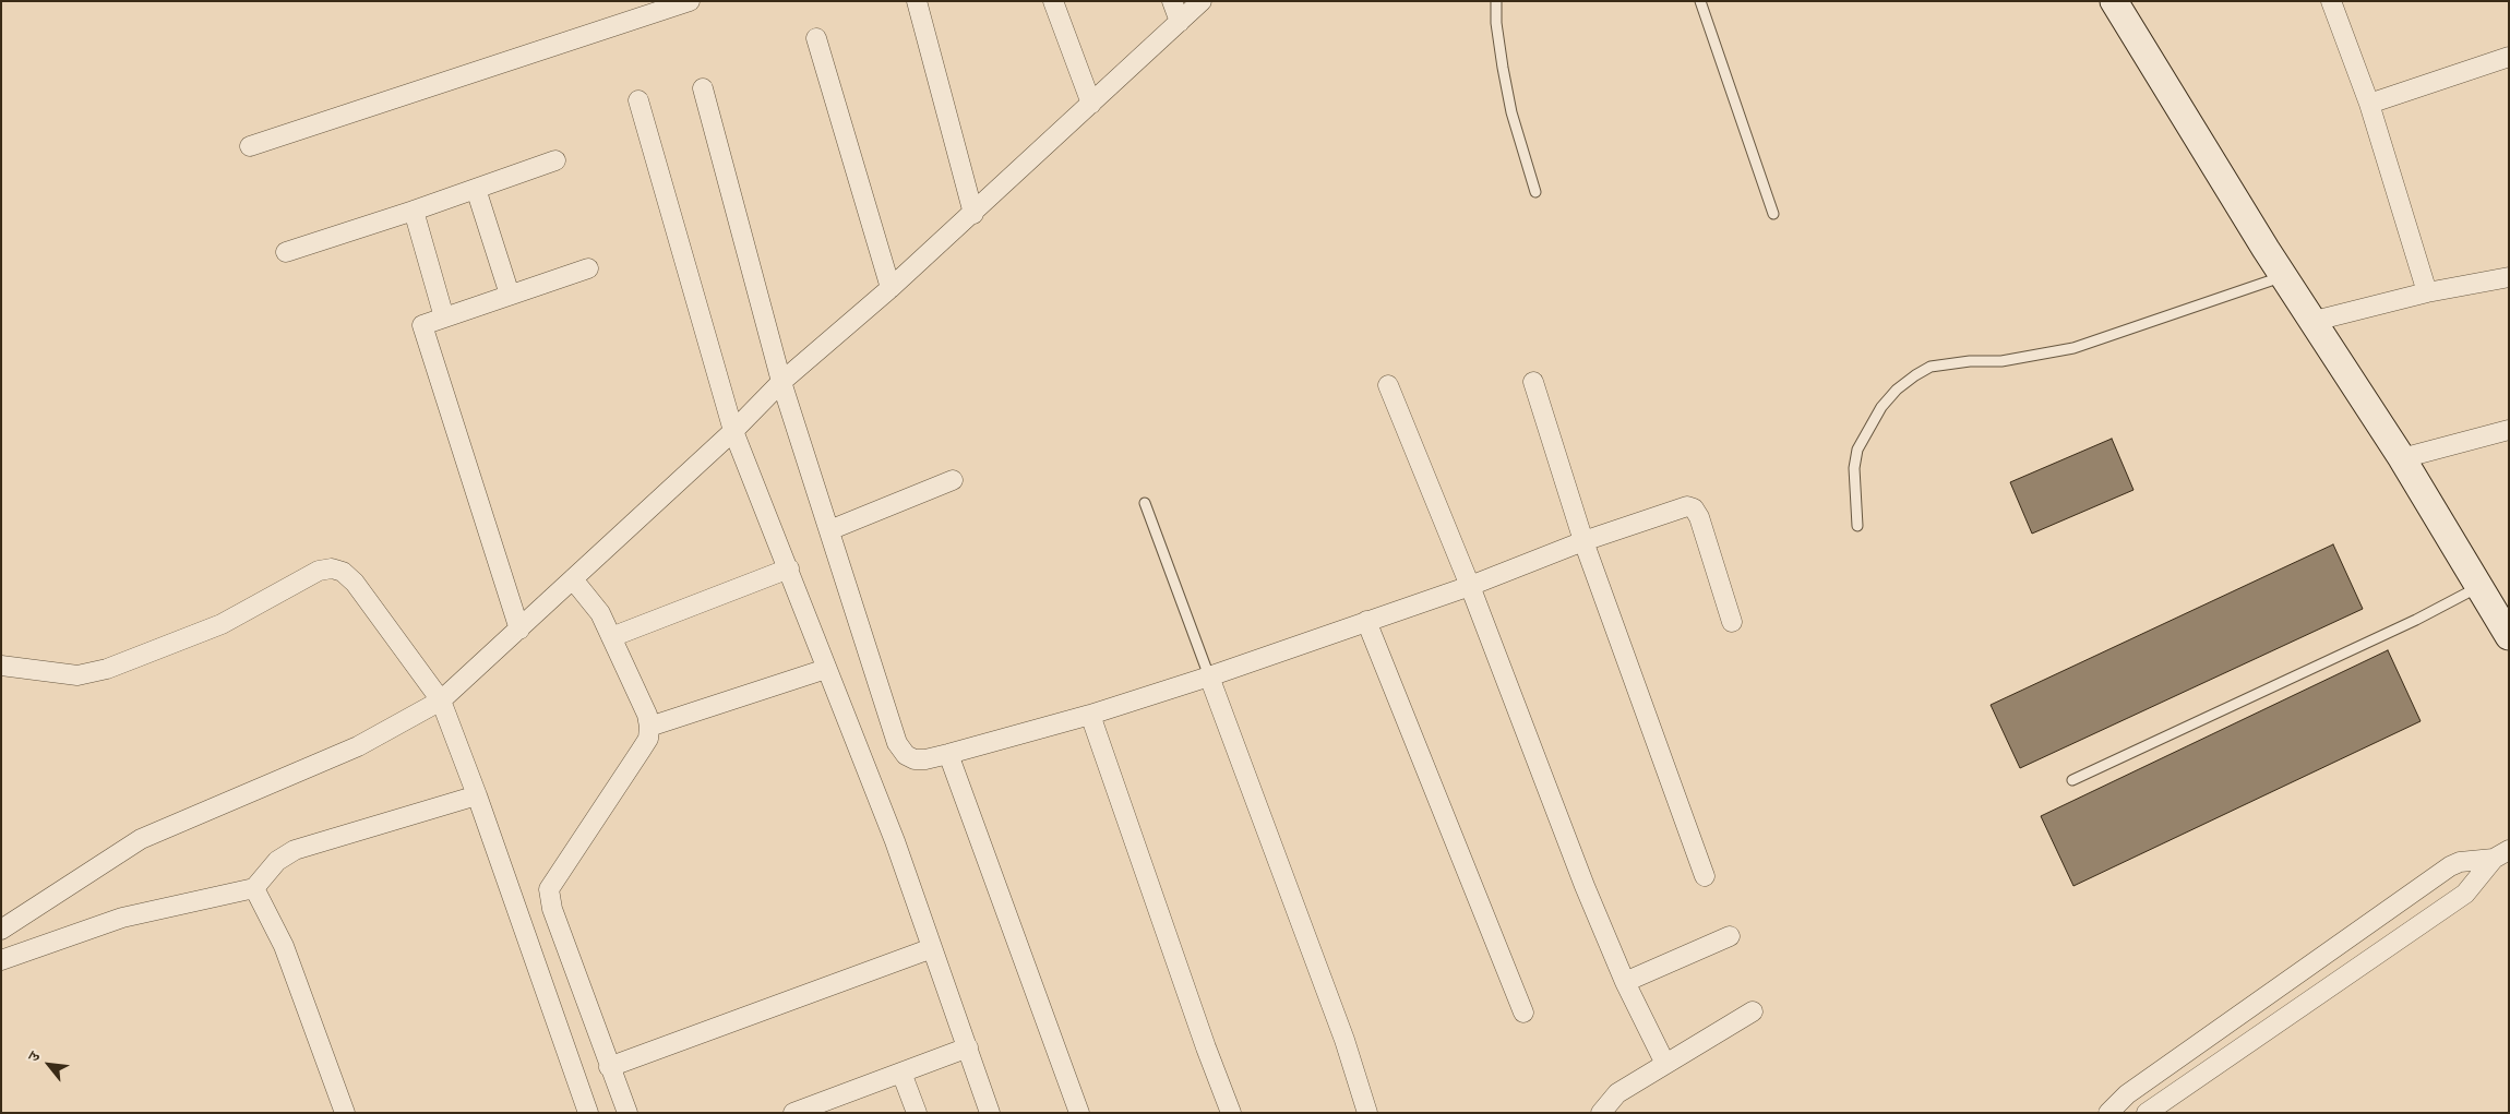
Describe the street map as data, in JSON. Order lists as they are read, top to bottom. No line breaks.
{"north":"top left"}
